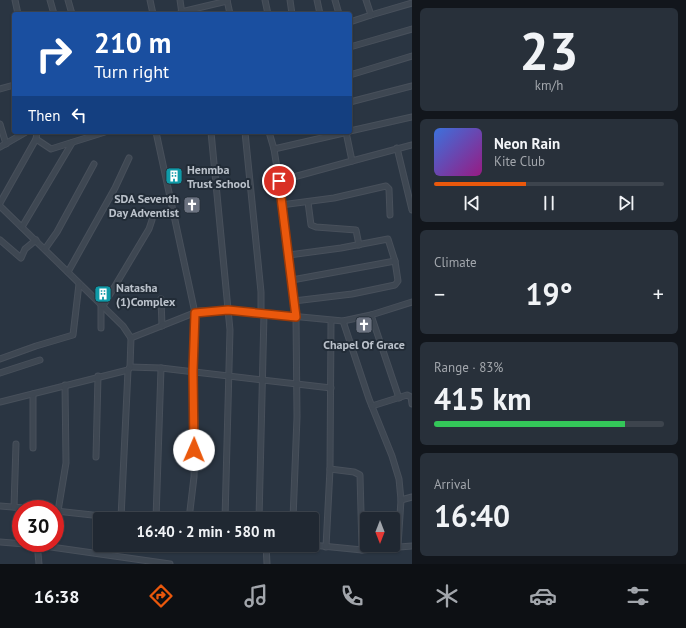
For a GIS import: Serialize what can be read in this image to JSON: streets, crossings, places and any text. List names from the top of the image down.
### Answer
{
  "places": {
    "building": ["Henmba Trust School", "Natasha (1)Complex"],
    "church": ["SDA Seventh Day Adventist", "Chapel Of Grace"]
  },
  "north": "bottom",
  "page": {
    "tile": [
      ["23", "km/h"],
      "Climate",
      ["Range · 83%", "415 km"],
      ["Arrival", "16:40"]
    ],
    "turn": ["210 m", "Turn right"],
    "then": "Then",
    "song": ["Neon Rain", "Kite Club"],
    "heat": ["−", "19°", "+"],
    "limit": "30",
    "trip": "16:40 · 2 min · 580 m",
    "tabs": "16:38"
  }
}
